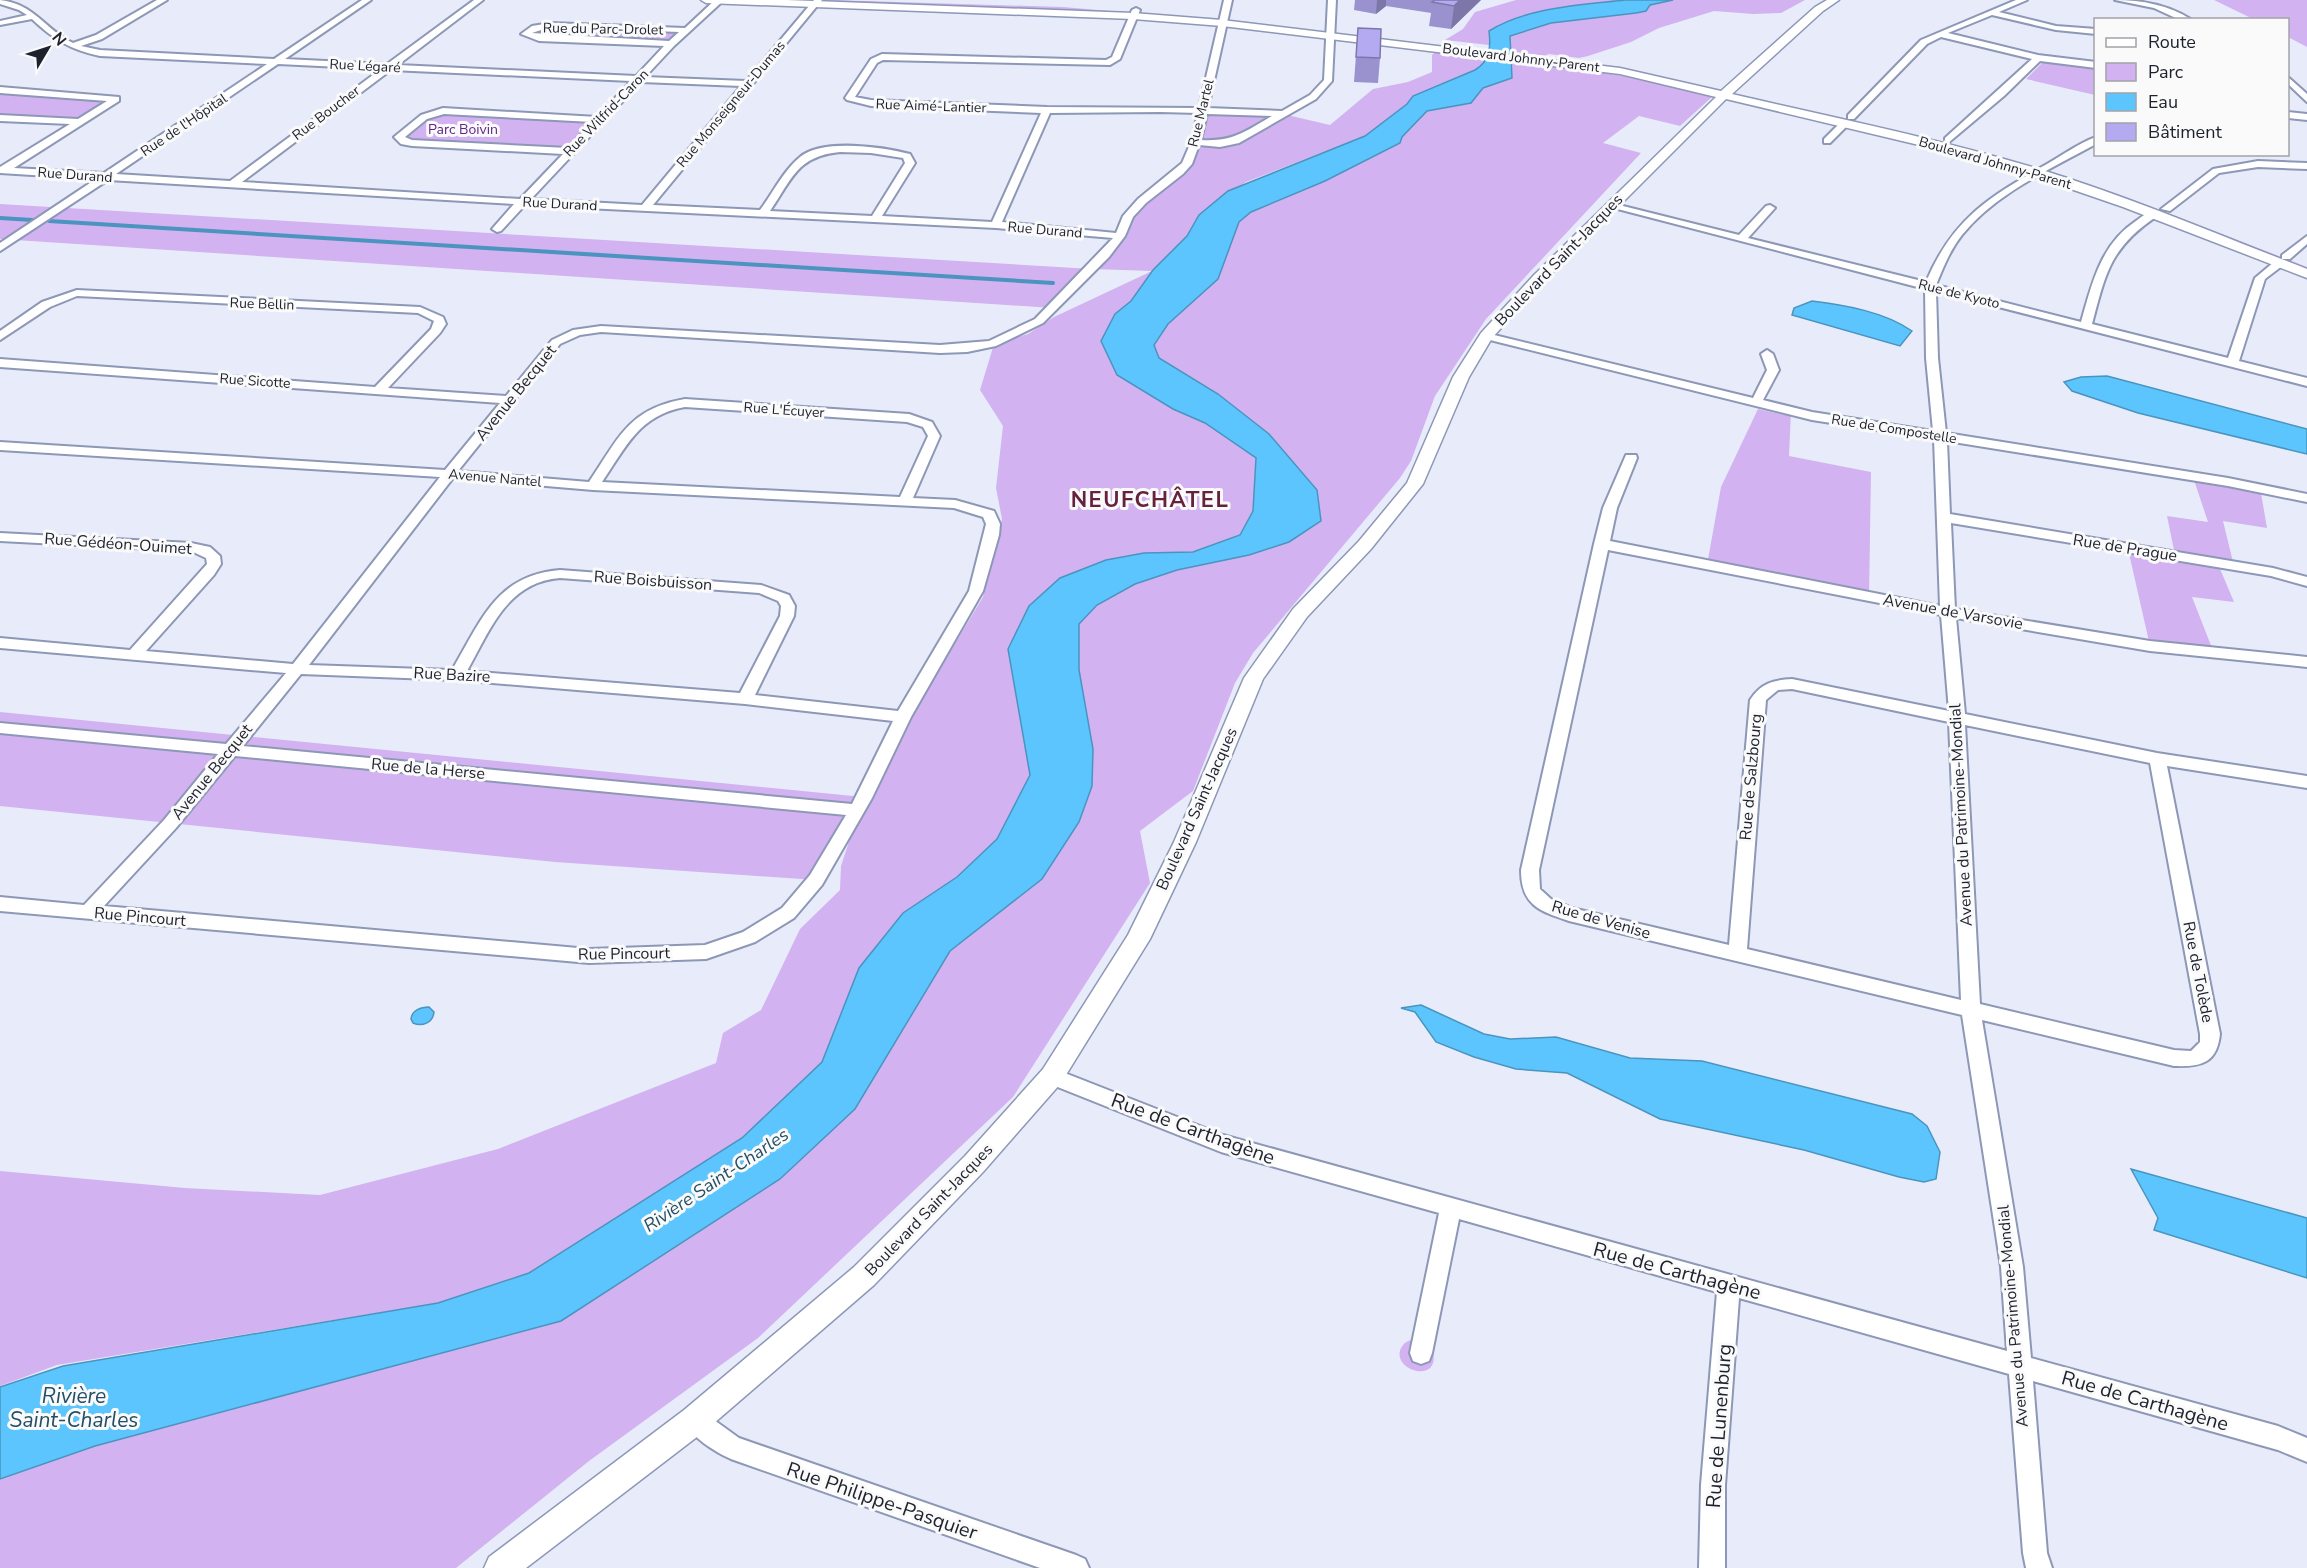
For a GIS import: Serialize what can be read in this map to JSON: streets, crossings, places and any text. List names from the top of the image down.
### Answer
{
  "streets": {
    "street": [
      "Rue du Parc-Drolet",
      "Boulevard Johnny-Parent",
      "Rue Légaré",
      "Rue Monseigneur-Dumas",
      "Rue Aimé-Lantier",
      "Rue Boucher",
      "Rue Wilfrid-Caron",
      "Rue Martel",
      "Rue de l'Hôpital",
      "Rue Durand",
      "Boulevard Saint-Jacques",
      "Rue de Kyoto",
      "Rue Bellin",
      "Rue Sicotte",
      "Avenue Becquet",
      "Rue L'Écuyer",
      "Rue de Compostelle",
      "Avenue Nantel",
      "Rue Gédéon-Ouimet",
      "Rue de Prague",
      "Rue Boisbuisson",
      "Avenue de Varsovie",
      "Rue Bazire",
      "Rue de la Herse",
      "Rue de Salzbourg",
      "Avenue du Patrimoine-Mondial",
      "Rue Pincourt",
      "Rue de Venise",
      "Rue de Tolède",
      "Rue de Carthagène",
      "Rue de Lunenburg",
      "Rue Philippe-Pasquier"
    ]
  },
  "crossings": [
    ["Rue du Parc-Drolet", "Rue Wilfrid-Caron"],
    ["Boulevard Johnny-Parent", "Rue Monseigneur-Dumas"],
    ["Boulevard Johnny-Parent", "Rue Aimé-Lantier"],
    ["Boulevard Johnny-Parent", "Rue Wilfrid-Caron"],
    ["Boulevard Johnny-Parent", "Rue Martel"],
    ["Boulevard Johnny-Parent", "Boulevard Saint-Jacques"],
    ["Boulevard Johnny-Parent", "Avenue du Patrimoine-Mondial"],
    ["Rue Légaré", "Rue Monseigneur-Dumas"],
    ["Rue Légaré", "Rue Boucher"],
    ["Rue Légaré", "Rue Wilfrid-Caron"],
    ["Rue Légaré", "Rue de l'Hôpital"],
    ["Rue Monseigneur-Dumas", "Rue Durand"],
    ["Rue Aimé-Lantier", "Rue Martel"],
    ["Rue Boucher", "Rue Durand"],
    ["Rue Wilfrid-Caron", "Rue Durand"],
    ["Rue Martel", "Rue Durand"],
    ["Rue Martel", "Avenue Becquet"],
    ["Rue de l'Hôpital", "Rue Durand"],
    ["Rue Durand", "Avenue Becquet"],
    ["Boulevard Saint-Jacques", "Rue de Kyoto"],
    ["Boulevard Saint-Jacques", "Rue de Compostelle"],
    ["Boulevard Saint-Jacques", "Rue de Carthagène"],
    ["Boulevard Saint-Jacques", "Rue Philippe-Pasquier"],
    ["Rue de Kyoto", "Avenue du Patrimoine-Mondial"],
    ["Rue Bellin", "Rue Sicotte"],
    ["Rue Sicotte", "Avenue Becquet"],
    ["Avenue Becquet", "Avenue Nantel"],
    ["Avenue Becquet", "Rue Bazire"],
    ["Avenue Becquet", "Rue de la Herse"],
    ["Avenue Becquet", "Rue Pincourt"],
    ["Rue L'Écuyer", "Avenue Nantel"],
    ["Rue de Compostelle", "Avenue du Patrimoine-Mondial"],
    ["Avenue Nantel", "Rue Pincourt"],
    ["Rue Gédéon-Ouimet", "Rue Bazire"],
    ["Rue de Prague", "Avenue du Patrimoine-Mondial"],
    ["Rue Boisbuisson", "Rue Bazire"],
    ["Avenue de Varsovie", "Avenue du Patrimoine-Mondial"],
    ["Avenue de Varsovie", "Rue de Venise"],
    ["Rue Bazire", "Rue Pincourt"],
    ["Rue de la Herse", "Rue Pincourt"],
    ["Rue de Salzbourg", "Avenue du Patrimoine-Mondial"],
    ["Rue de Salzbourg", "Rue de Venise"],
    ["Avenue du Patrimoine-Mondial", "Rue de Venise"],
    ["Avenue du Patrimoine-Mondial", "Rue de Tolède"],
    ["Avenue du Patrimoine-Mondial", "Rue de Carthagène"],
    ["Rue de Venise", "Rue de Tolède"],
    ["Rue de Carthagène", "Rue de Lunenburg"]
  ],
  "districts": ["NEUFCHÂTEL"],
  "water": ["Rivière Saint-Charles"],
  "parks": ["Parc Boivin"],
  "legend": [
    "Route",
    "Parc",
    "Eau",
    "Bâtiment"
  ],
  "north": "top right"
}
